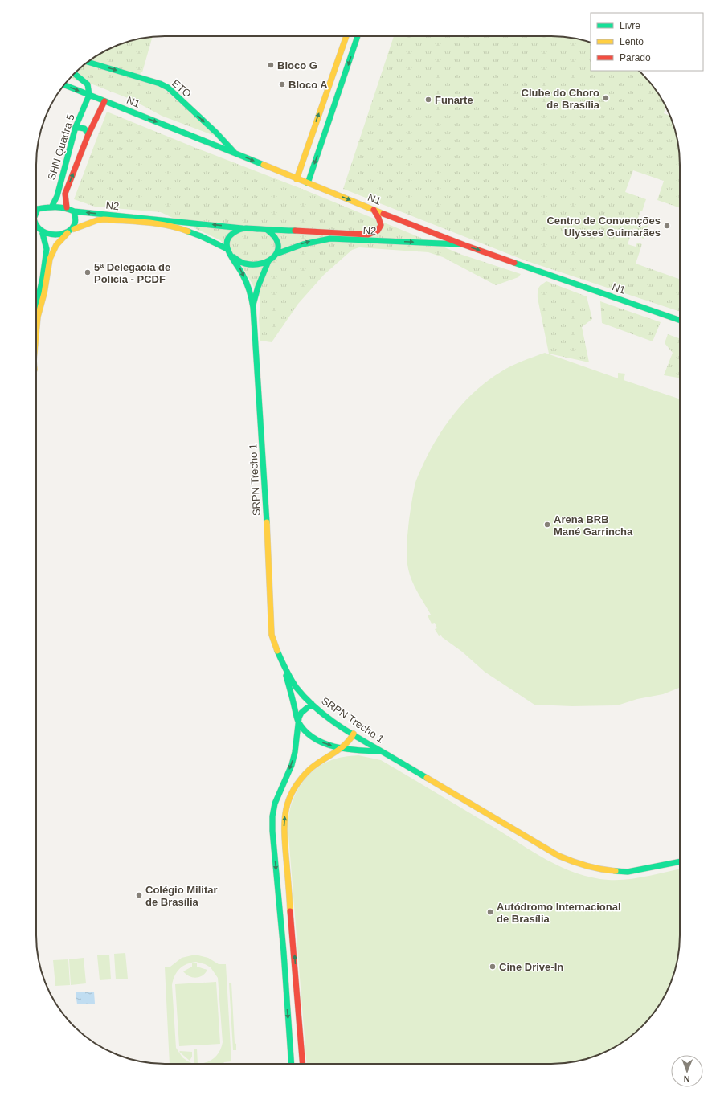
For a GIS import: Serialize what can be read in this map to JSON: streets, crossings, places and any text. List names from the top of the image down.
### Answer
{
  "streets": {
    "main road": [
      "ETO",
      "N1",
      "SHN Quadra 5",
      "N2",
      "SRPN Trecho 1"
    ]
  },
  "crossings": [
    ["ETO", "N1"],
    ["N1", "SHN Quadra 5"],
    ["N1", "N2"],
    ["N2", "SRPN Trecho 1"]
  ],
  "one_way": ["ETO", "N1"],
  "places": [
    "Bloco G",
    "Bloco A",
    "Clube do Choro de Brasília",
    "Funarte",
    "Centro de Convenções Ulysses Guimarães",
    "5ª Delegacia de Polícia - PCDF",
    "Arena BRB Mané Garrincha",
    "Colégio Militar de Brasília",
    "Autódromo Internacional de Brasília",
    "Cine Drive-In"
  ],
  "legend": ["Livre", "Lento", "Parado"],
  "north": "bottom"
}
